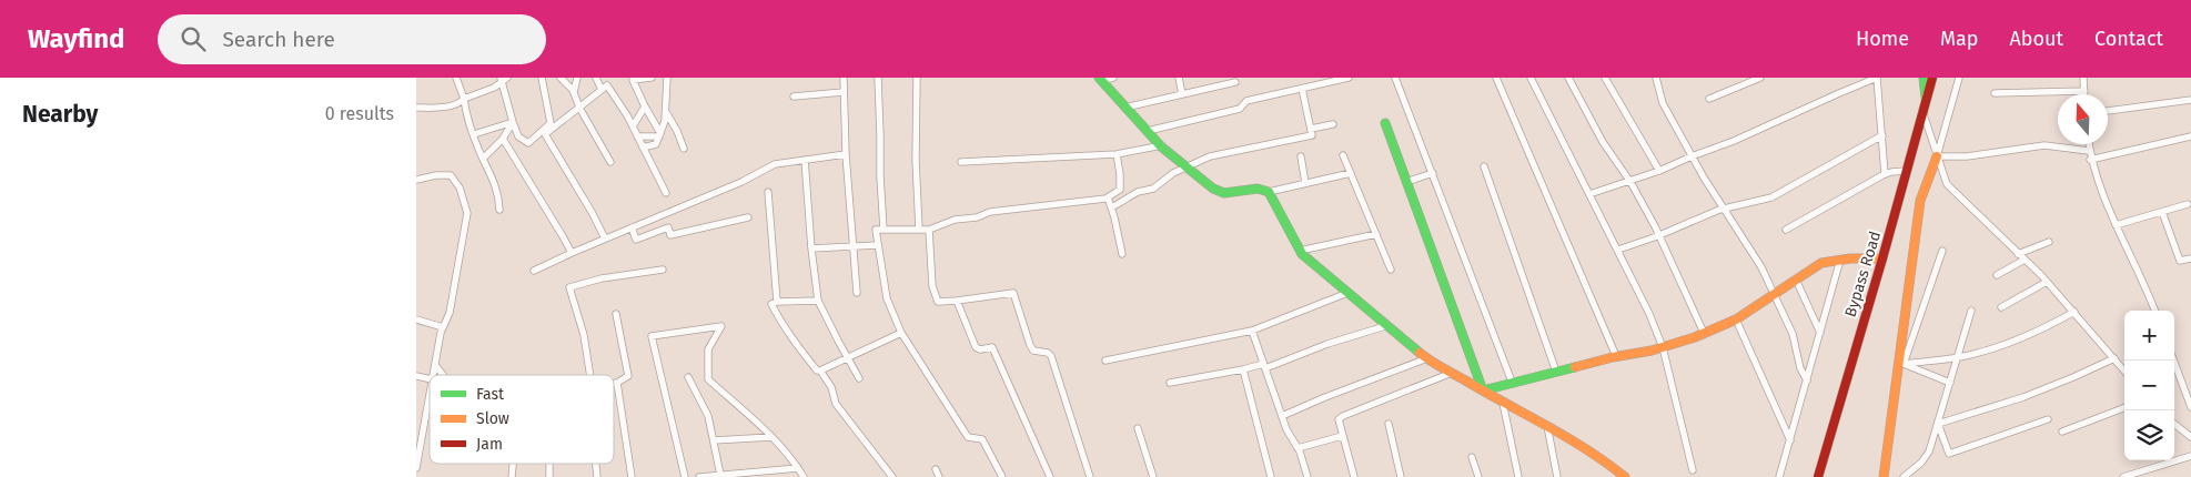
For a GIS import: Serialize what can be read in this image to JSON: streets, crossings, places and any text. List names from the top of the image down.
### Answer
{
  "streets": {
    "street": ["Bypass Road"]
  },
  "legend": ["Fast", "Slow", "Jam"],
  "north": "top",
  "page": {
    "header": "Wayfind",
    "search": "Search here",
    "nav": [
      "Home",
      "Map",
      "About",
      "Contact"
    ],
    "heading": ["Nearby", "0 results"],
    "map_buttons": ["+", "−"]
  }
}
